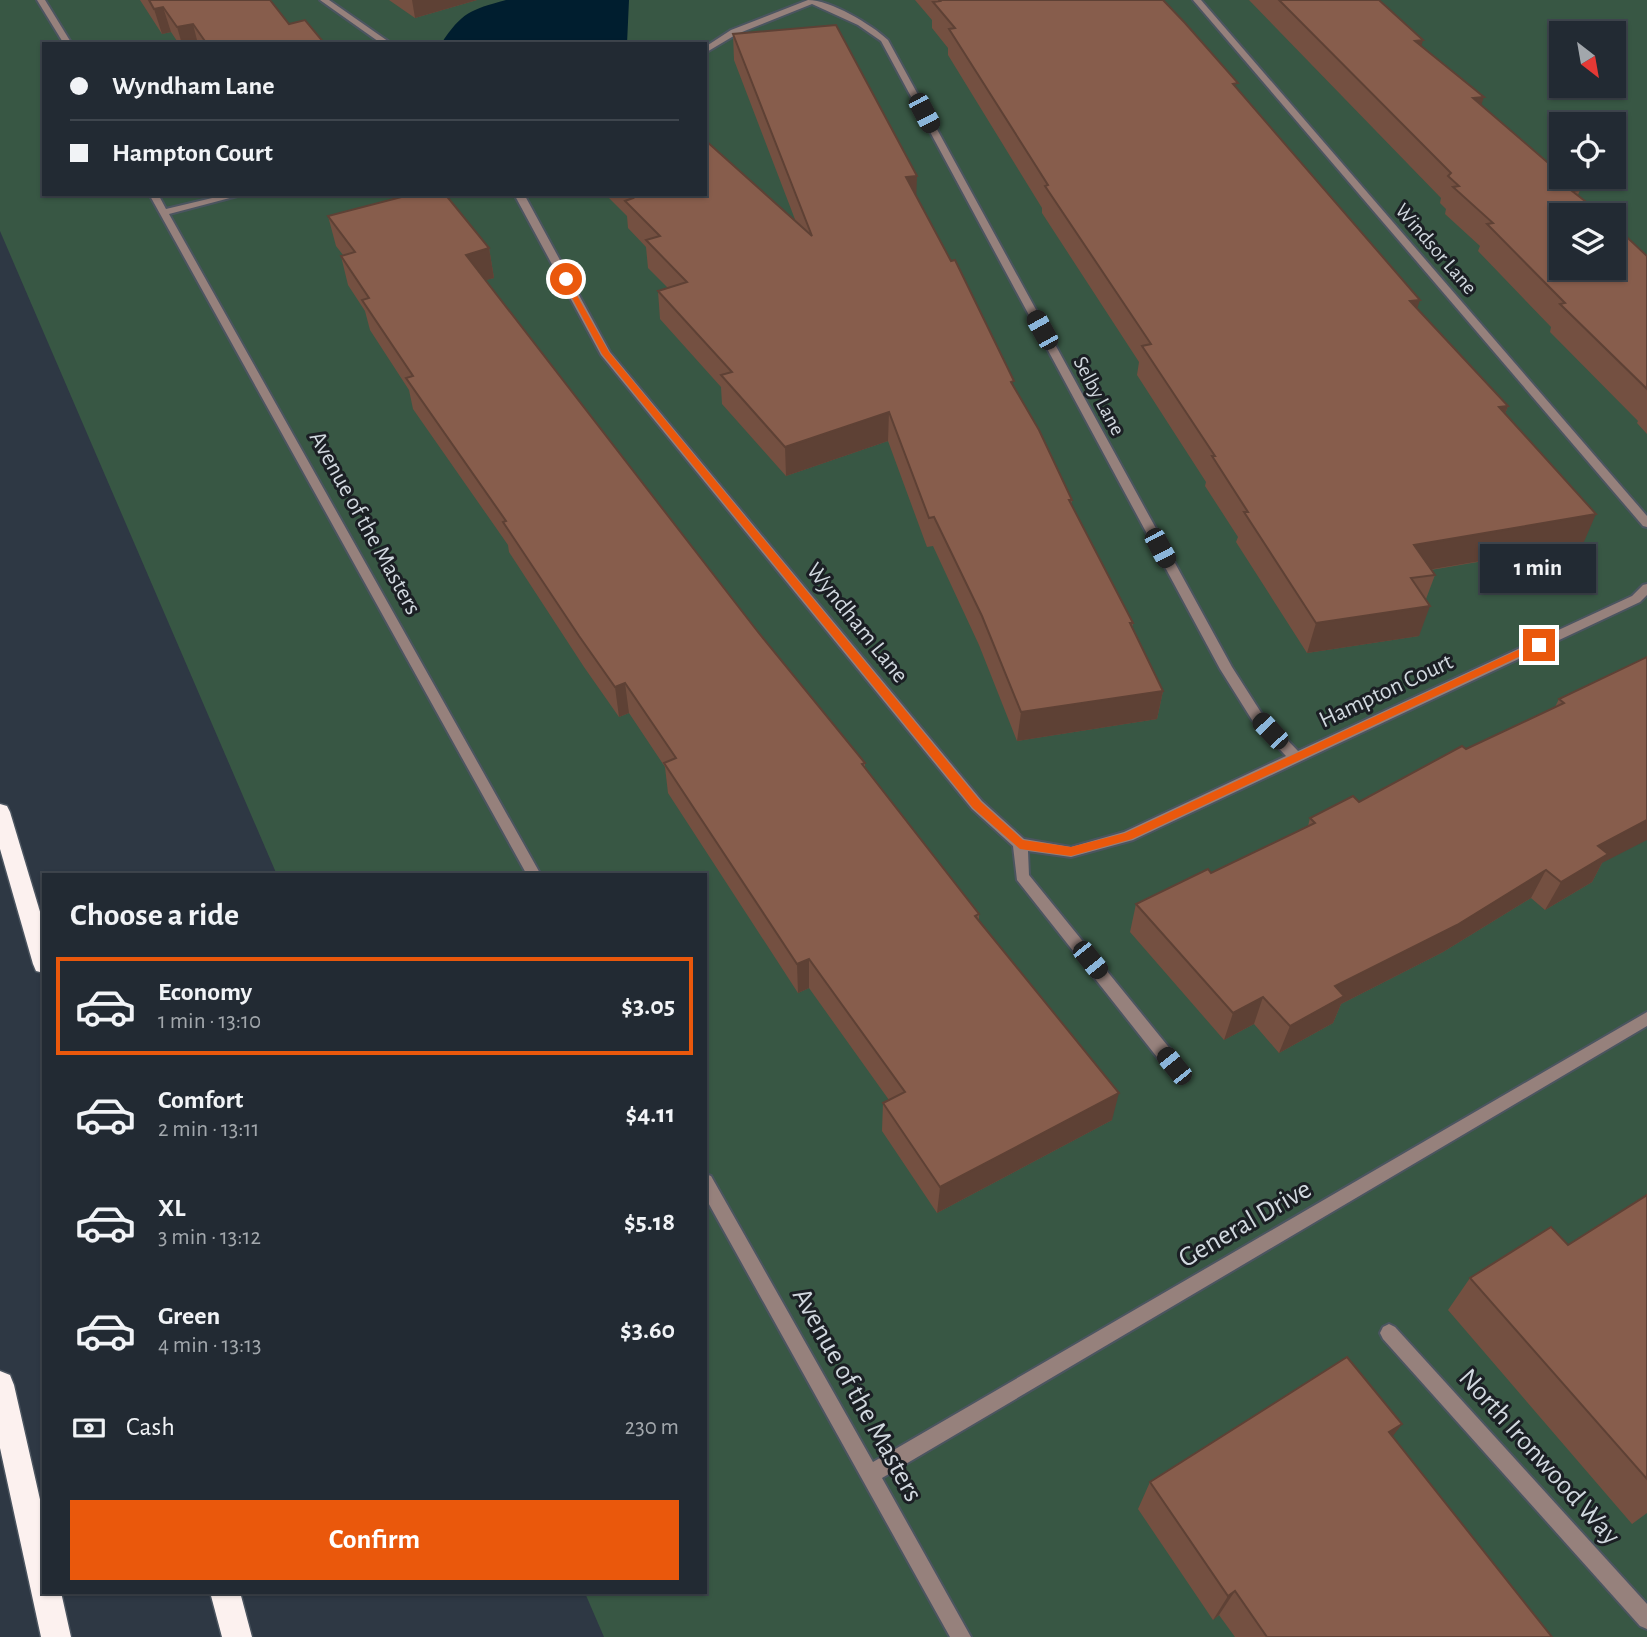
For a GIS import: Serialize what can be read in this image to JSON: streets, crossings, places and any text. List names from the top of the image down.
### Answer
{
  "streets": {
    "street": [
      "Windsor Lane",
      "Selby Lane",
      "Avenue of the Masters",
      "Wyndham Lane",
      "Hampton Court",
      "General Drive",
      "North Ironwood Way"
    ]
  },
  "crossings": [
    ["Selby Lane", "Hampton Court"],
    ["Avenue of the Masters", "General Drive"],
    ["Wyndham Lane", "Hampton Court"]
  ],
  "north": "bottom right",
  "page": {
    "banner": ["Wyndham Lane", "Hampton Court"],
    "bubble": "1 min",
    "heading": "Choose a ride",
    "list": [
      {
        "name": "Economy",
        "note": "1 min · 13:10",
        "value": "$3.05"
      },
      {
        "name": "Comfort",
        "note": "2 min · 13:11",
        "value": "$4.11"
      },
      {
        "name": "XL",
        "note": "3 min · 13:12",
        "value": "$5.18"
      },
      {
        "name": "Green",
        "note": "4 min · 13:13",
        "value": "$3.60"
      }
    ],
    "pay": ["Cash", "230 m"],
    "buttons": "Confirm"
  }
}
